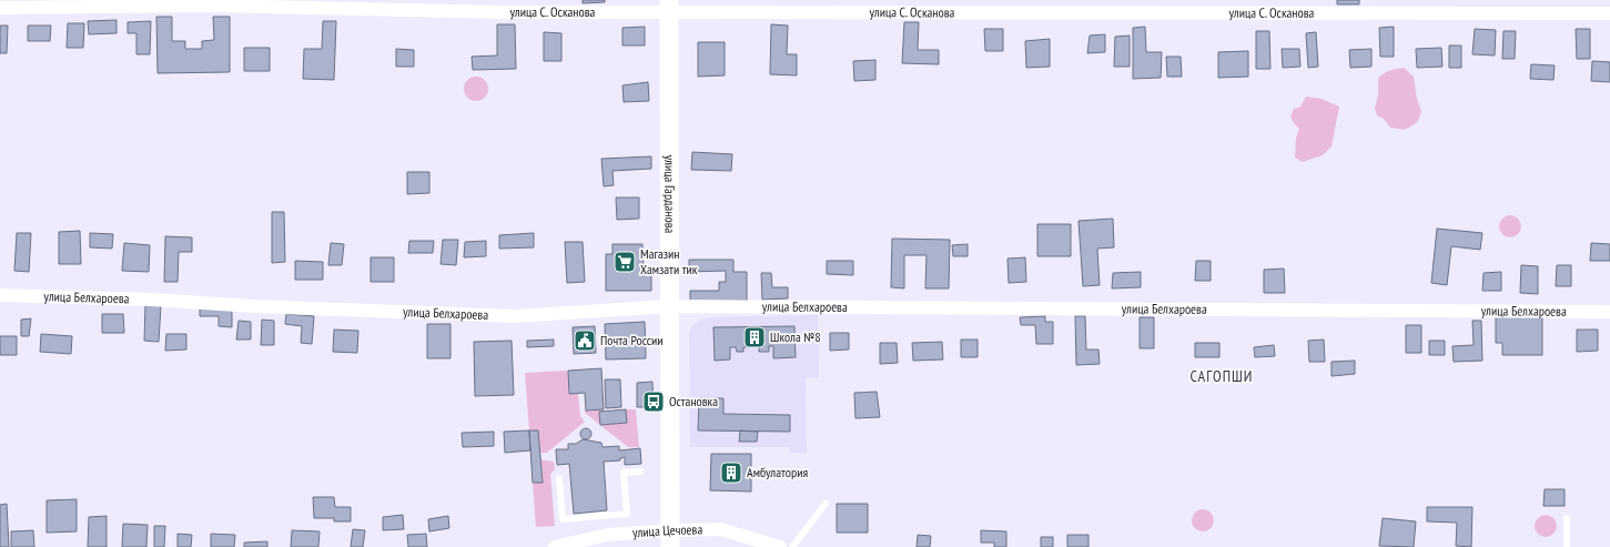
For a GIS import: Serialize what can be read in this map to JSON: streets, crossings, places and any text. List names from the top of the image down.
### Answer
{
  "streets": {
    "street": [
      "улица С. Осканова",
      "улица Гарданова",
      "улица Белхароева",
      "улица Цечоева"
    ]
  },
  "crossings": [
    ["улица С. Осканова", "улица Гарданова"],
    ["улица Гарданова", "улица Белхароева"],
    ["улица Гарданова", "улица Цечоева"]
  ],
  "districts": ["САГОПШИ"],
  "places": {
    "supermarket": ["Магазин Хамзати тик"],
    "building": ["Школа №8", "Амбулатория"],
    "public building": ["Почта России"],
    "bus stop": ["Остановка"]
  }
}
